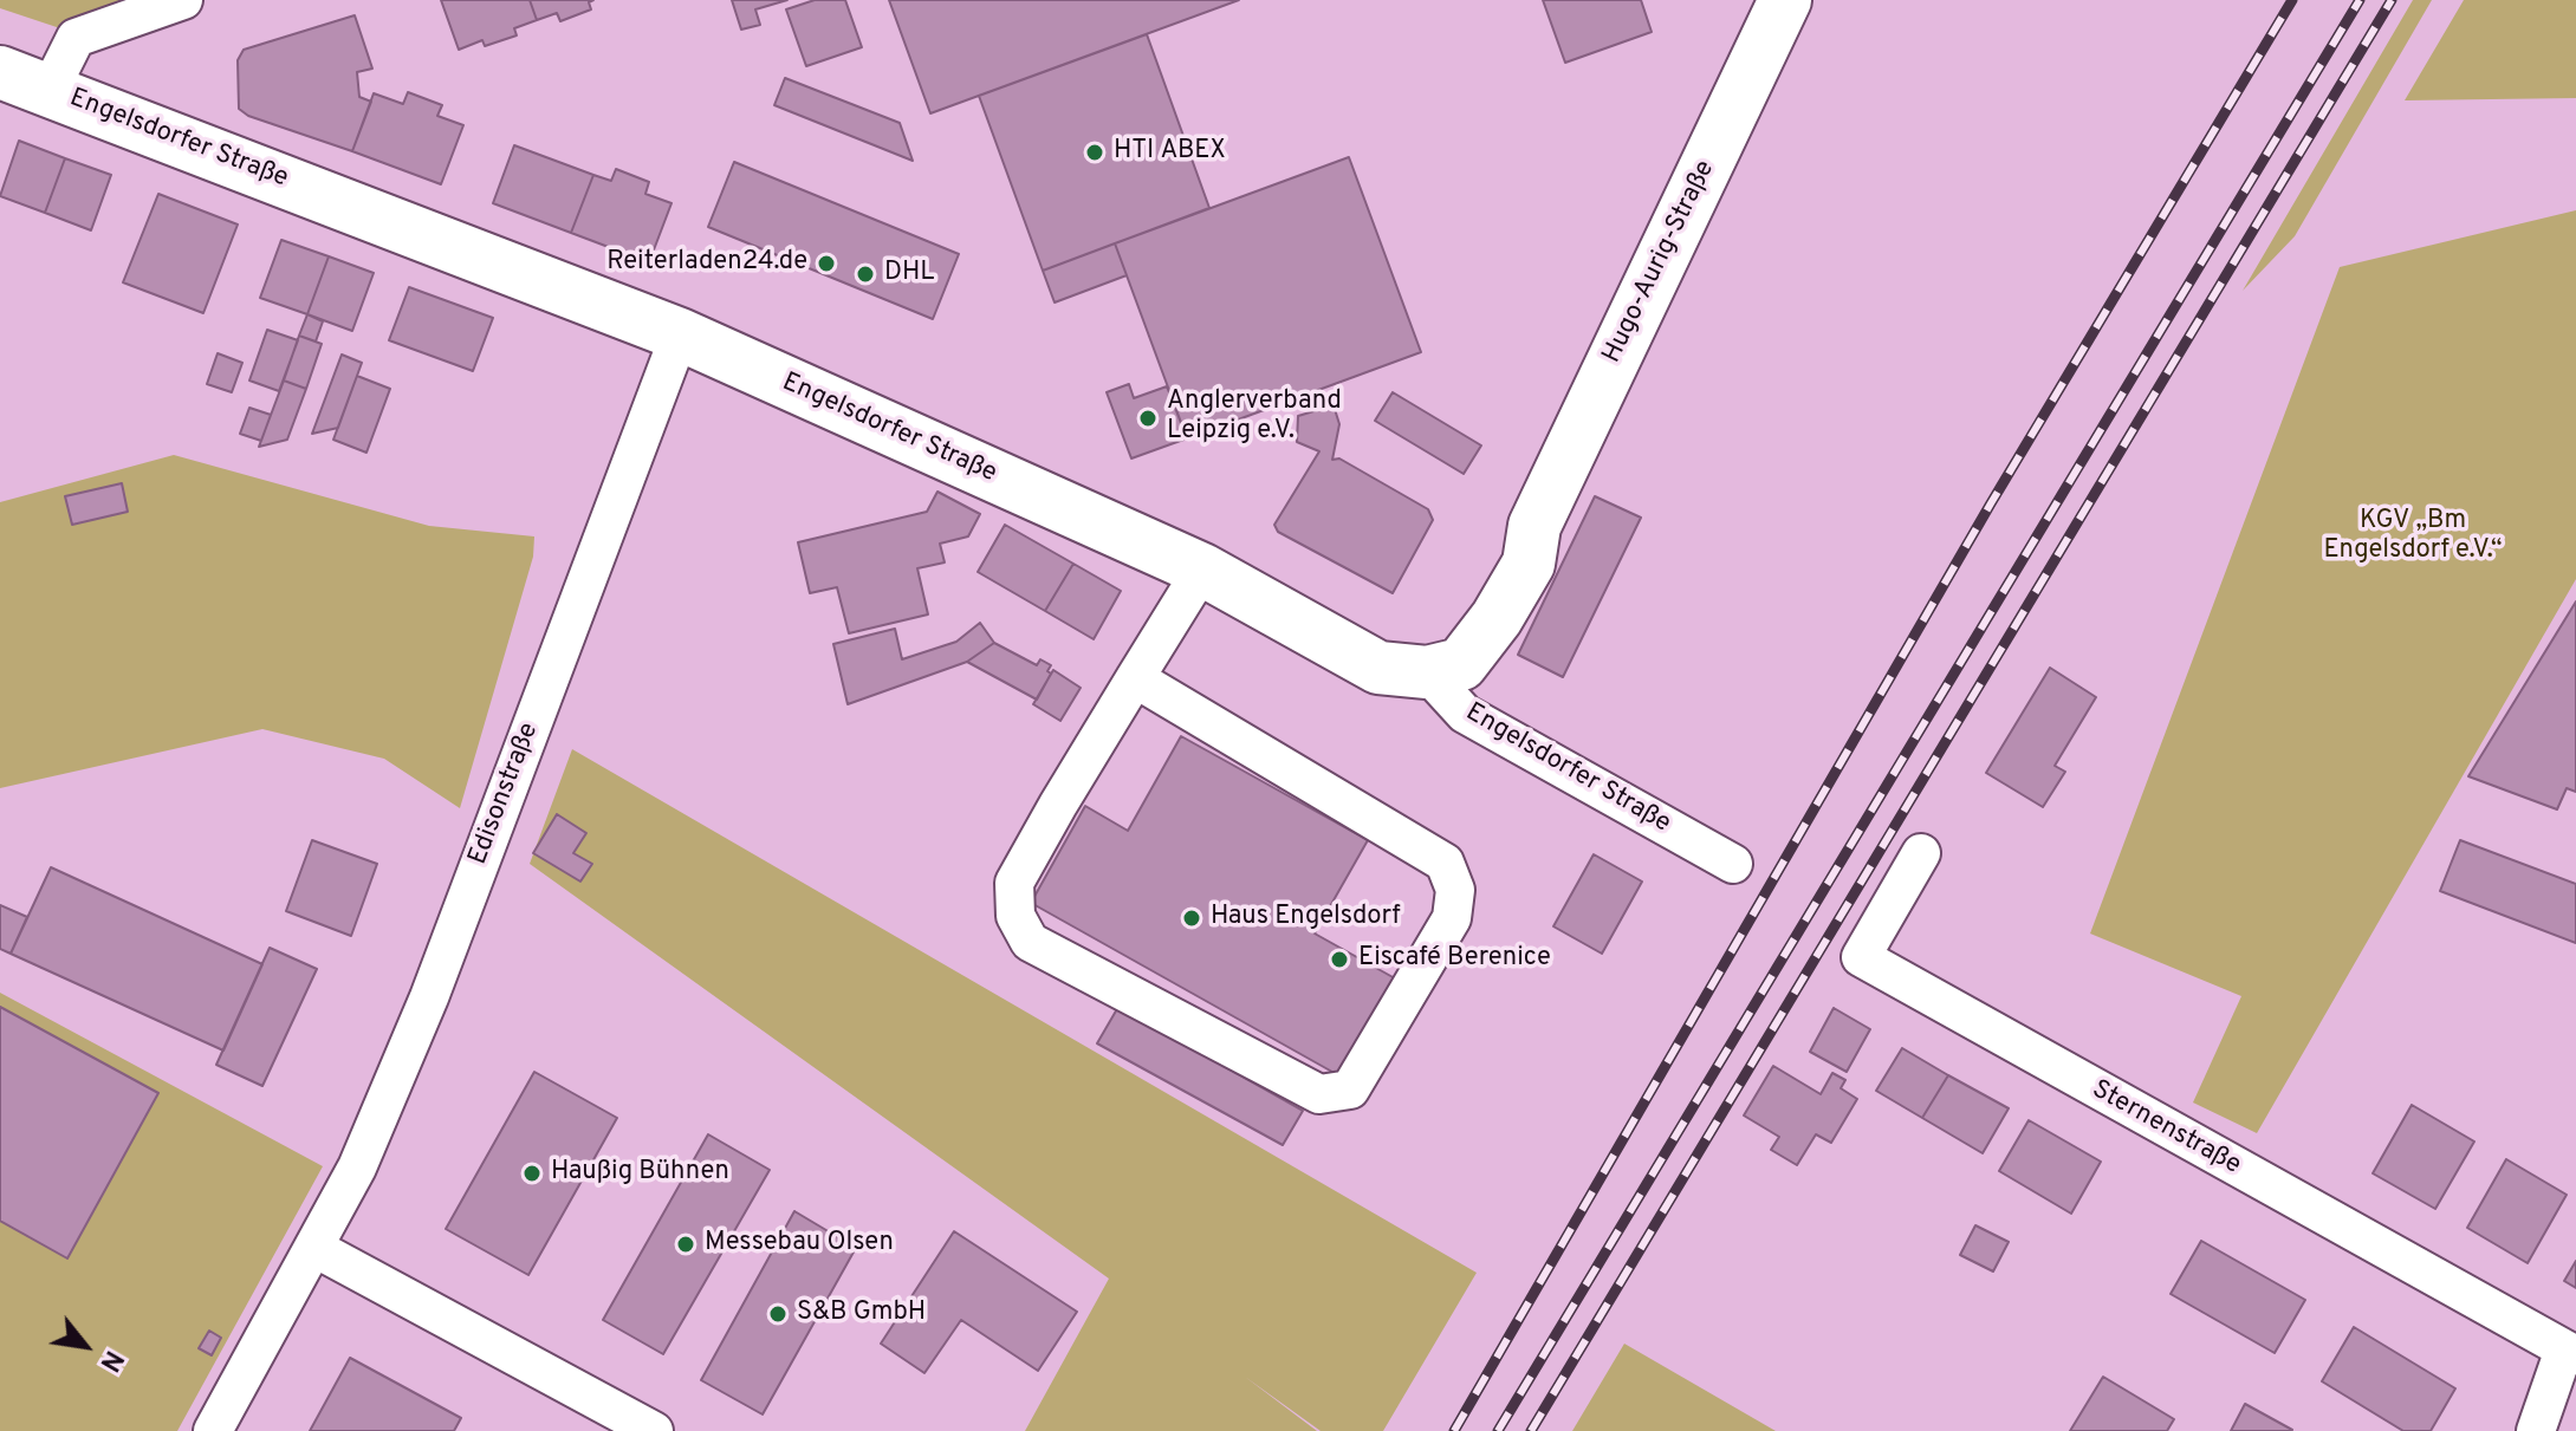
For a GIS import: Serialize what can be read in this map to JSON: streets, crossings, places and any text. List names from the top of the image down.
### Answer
{
  "streets": {
    "street": [
      "Engelsdorfer Straße",
      "Hugo-Aurig-Straße",
      "Edisonstraße",
      "Sternenstraße"
    ]
  },
  "crossings": [
    ["Engelsdorfer Straße", "Hugo-Aurig-Straße"],
    ["Engelsdorfer Straße", "Edisonstraße"]
  ],
  "parks": ["KGV „Bm Engelsdorf e.V.“"],
  "places": [
    "HTI ABEX",
    "Reiterladen24.de",
    "DHL",
    "Anglerverband Leipzig e.V.",
    "Haus Engelsdorf",
    "Eiscafé Berenice",
    "Haußig Bühnen",
    "Messebau Olsen",
    "S&B GmbH"
  ],
  "north": "bottom right"
}
